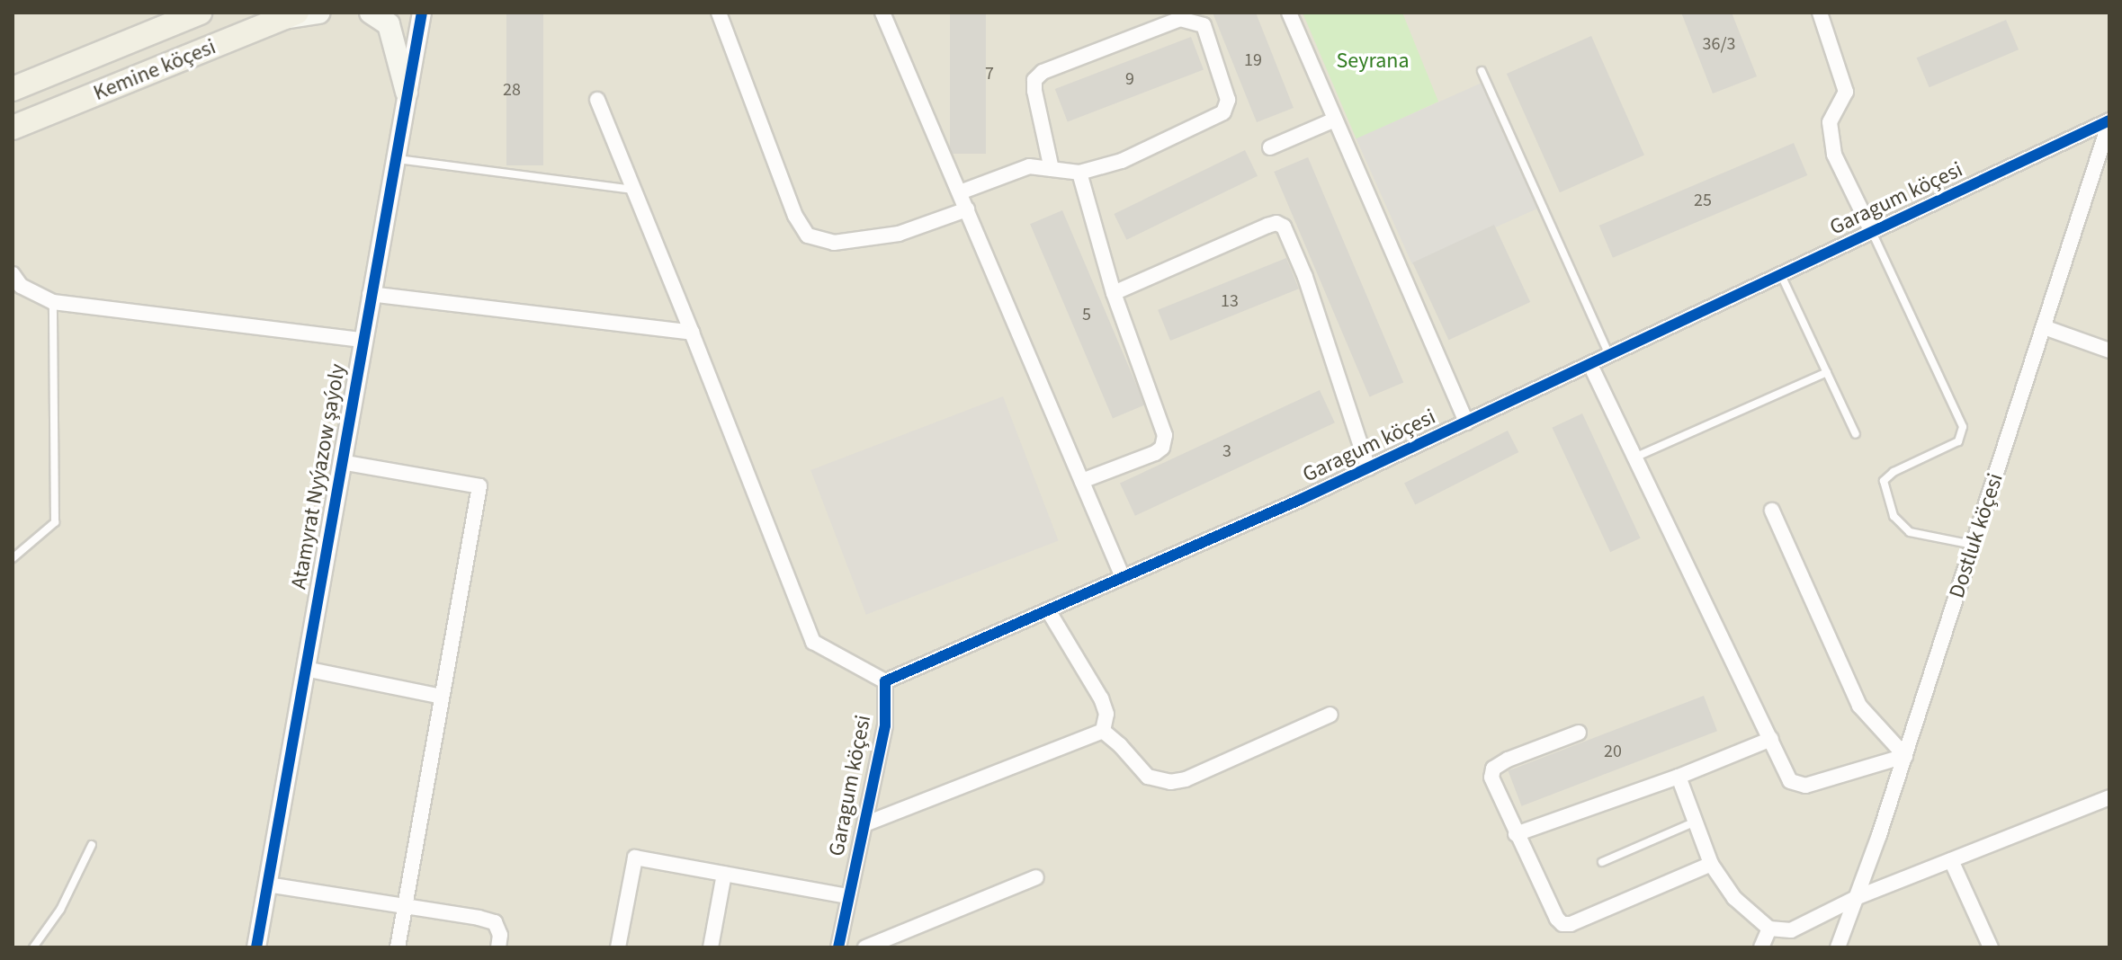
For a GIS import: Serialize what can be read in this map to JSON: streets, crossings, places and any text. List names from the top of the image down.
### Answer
{
  "streets": {
    "main road": ["Kemine köçesi"],
    "street": ["Garagum köçesi", "Atamyrat Nyýazow şaýoly", "Dostluk köçesi"]
  },
  "crossings": [
    ["Garagum köçesi", "Dostluk köçesi"]
  ],
  "parks": ["Seyrana"],
  "house_numbers": [
    "36/3",
    "19",
    "7",
    "9",
    "28",
    "25",
    "13",
    "5",
    "3",
    "20"
  ]
}
